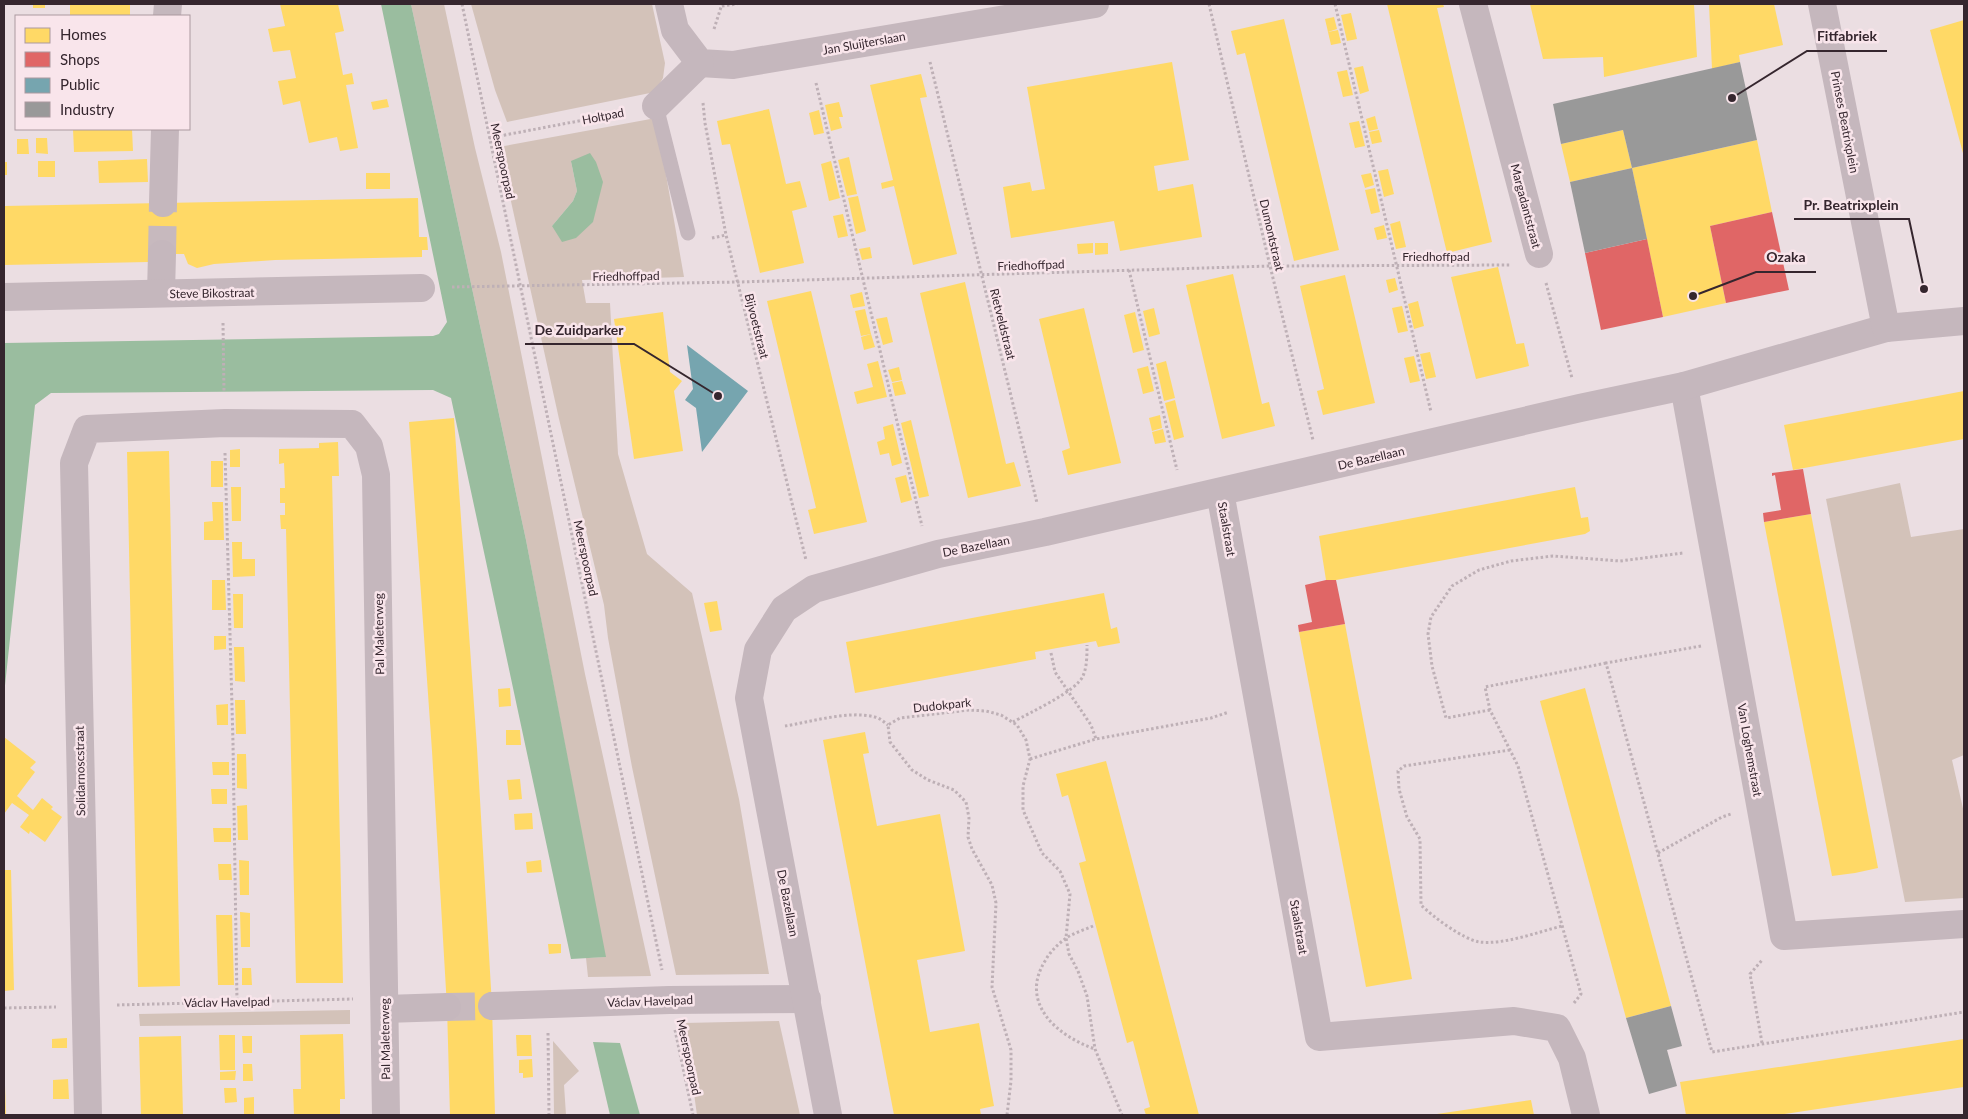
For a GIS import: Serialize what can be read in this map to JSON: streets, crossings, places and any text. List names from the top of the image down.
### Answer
{
  "streets": {
    "street": [
      "Jan Sluijterslaan",
      "Prinses Beatrixplein",
      "Margadantstraat",
      "Steve Bikostraat",
      "De Bazellaan",
      "Staalstraat",
      "Pal Maleterweg",
      "Van Loghemstraat",
      "Solidarnoscstraat",
      "Václav Havelpad"
    ],
    "path": [
      "Holtpad",
      "Meerspoorpad",
      "Dumontstraat",
      "Friedhoffpad",
      "Rietveldstraat",
      "Bijvoetstraat",
      "Dudokpark"
    ]
  },
  "crossings": [
    ["Jan Sluijterslaan", "Rietveldstraat"],
    ["Jan Sluijterslaan", "Bijvoetstraat"],
    ["Holtpad", "Meerspoorpad"],
    ["Meerspoorpad", "Friedhoffpad"],
    ["Meerspoorpad", "Václav Havelpad"],
    ["Margadantstraat", "Friedhoffpad"],
    ["Margadantstraat", "De Bazellaan"],
    ["Dumontstraat", "Friedhoffpad"],
    ["Dumontstraat", "De Bazellaan"],
    ["Friedhoffpad", "Rietveldstraat"],
    ["Friedhoffpad", "Bijvoetstraat"],
    ["Rietveldstraat", "De Bazellaan"],
    ["Bijvoetstraat", "De Bazellaan"],
    ["De Bazellaan", "Staalstraat"],
    ["De Bazellaan", "Van Loghemstraat"],
    ["De Bazellaan", "Václav Havelpad"],
    ["Pal Maleterweg", "Solidarnoscstraat"],
    ["Pal Maleterweg", "Václav Havelpad"],
    ["Solidarnoscstraat", "Václav Havelpad"]
  ],
  "places": [
    "Fitfabriek",
    "Pr. Beatrixplein",
    "Ozaka",
    "De Zuidparker"
  ],
  "legend": [
    "Homes",
    "Shops",
    "Public",
    "Industry"
  ]
}
